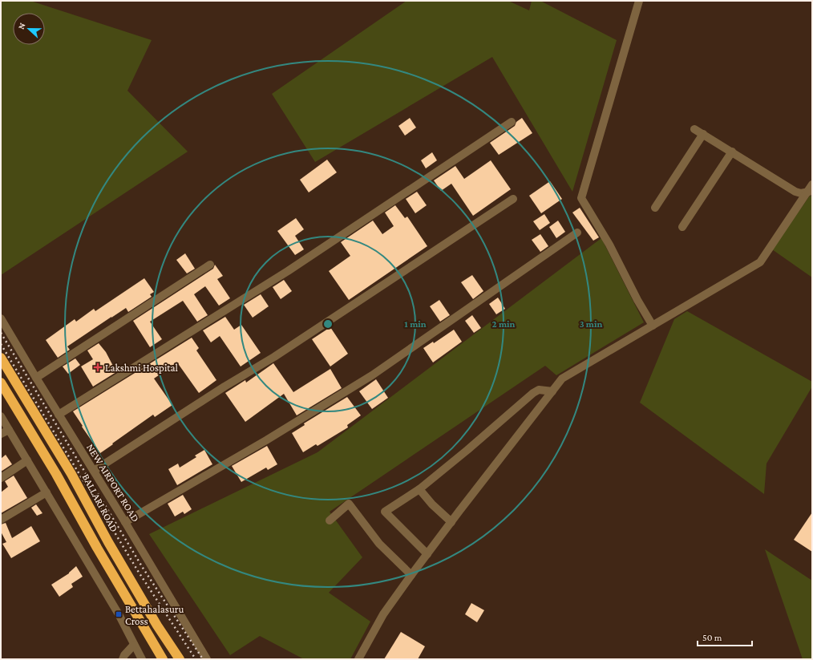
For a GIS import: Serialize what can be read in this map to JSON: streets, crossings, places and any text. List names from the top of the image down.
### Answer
{
  "streets": {
    "highway": ["BALLARI ROAD"],
    "street": ["NEW AIRPORT ROAD"]
  },
  "places": {
    "health": ["Lakshmi Hospital"],
    "transit": ["Bettahalasuru Cross"]
  },
  "scale_bar": "50 m",
  "north": "left",
  "rings": ["1 min", "2 min", "3 min"]
}
